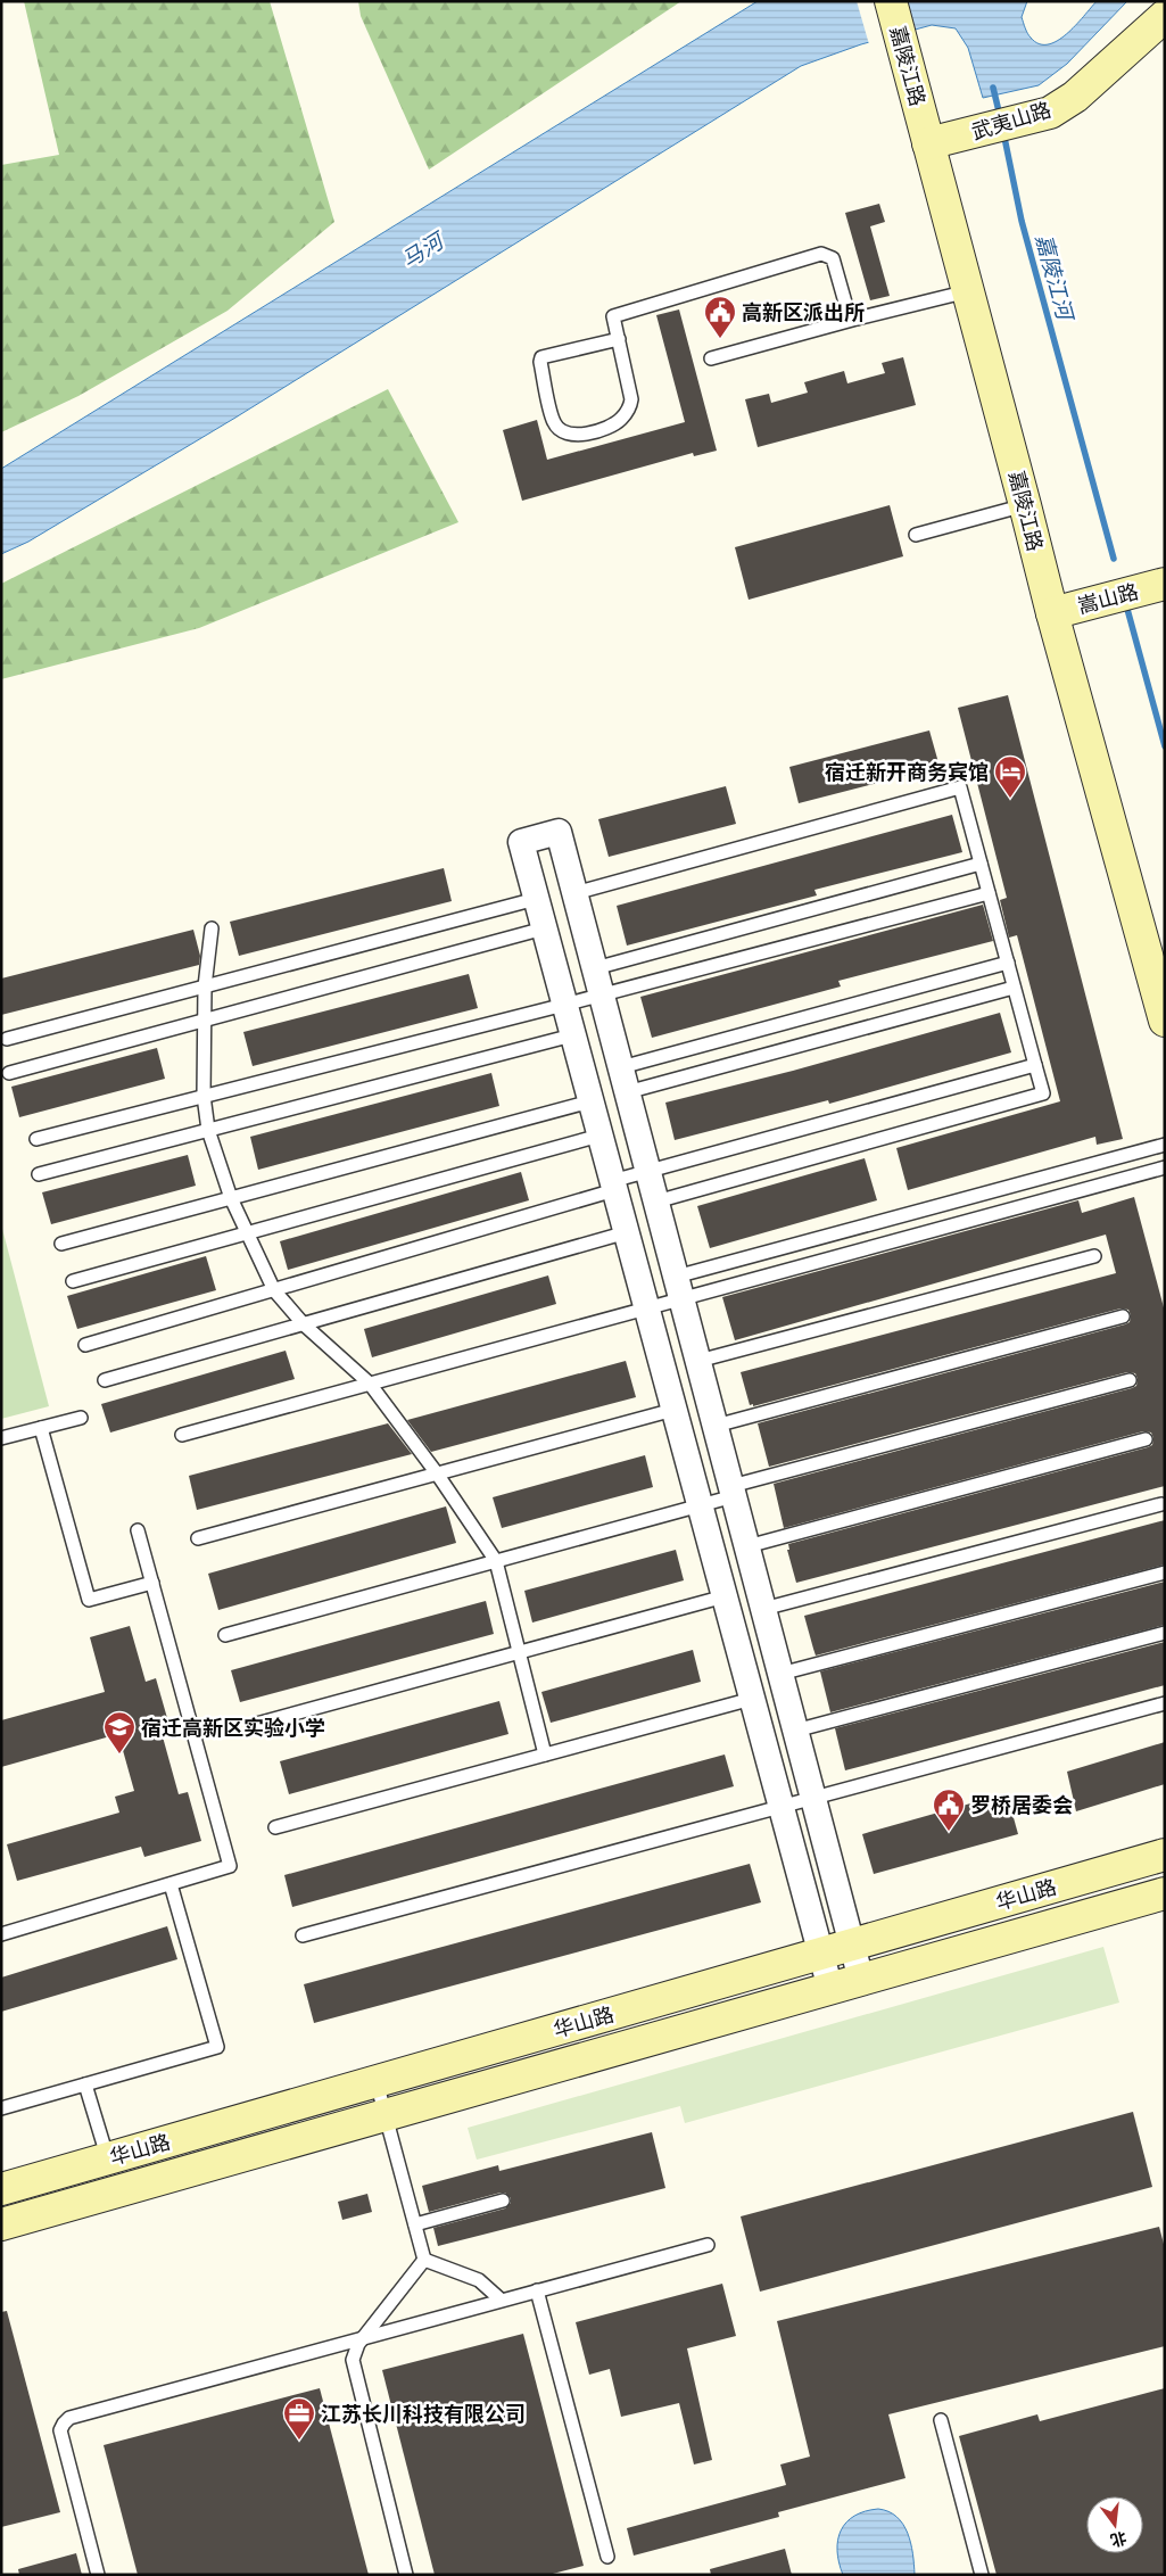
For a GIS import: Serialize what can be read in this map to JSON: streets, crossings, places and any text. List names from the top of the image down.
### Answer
{
  "streets": {
    "street": [
      "嘉陵江路",
      "武夷山路",
      "嵩山路",
      "华山路"
    ]
  },
  "crossings": [
    ["嘉陵江路", "武夷山路"],
    ["嘉陵江路", "嵩山路"]
  ],
  "water": ["马河", "嘉陵江河"],
  "places": {
    "public building": ["高新区派出所", "罗桥居委会"],
    "hotel": ["宿迁新开商务宾馆"],
    "school or university": ["宿迁高新区实验小学"],
    "office": ["江苏长川科技有限公司"]
  },
  "north": "bottom"
}
